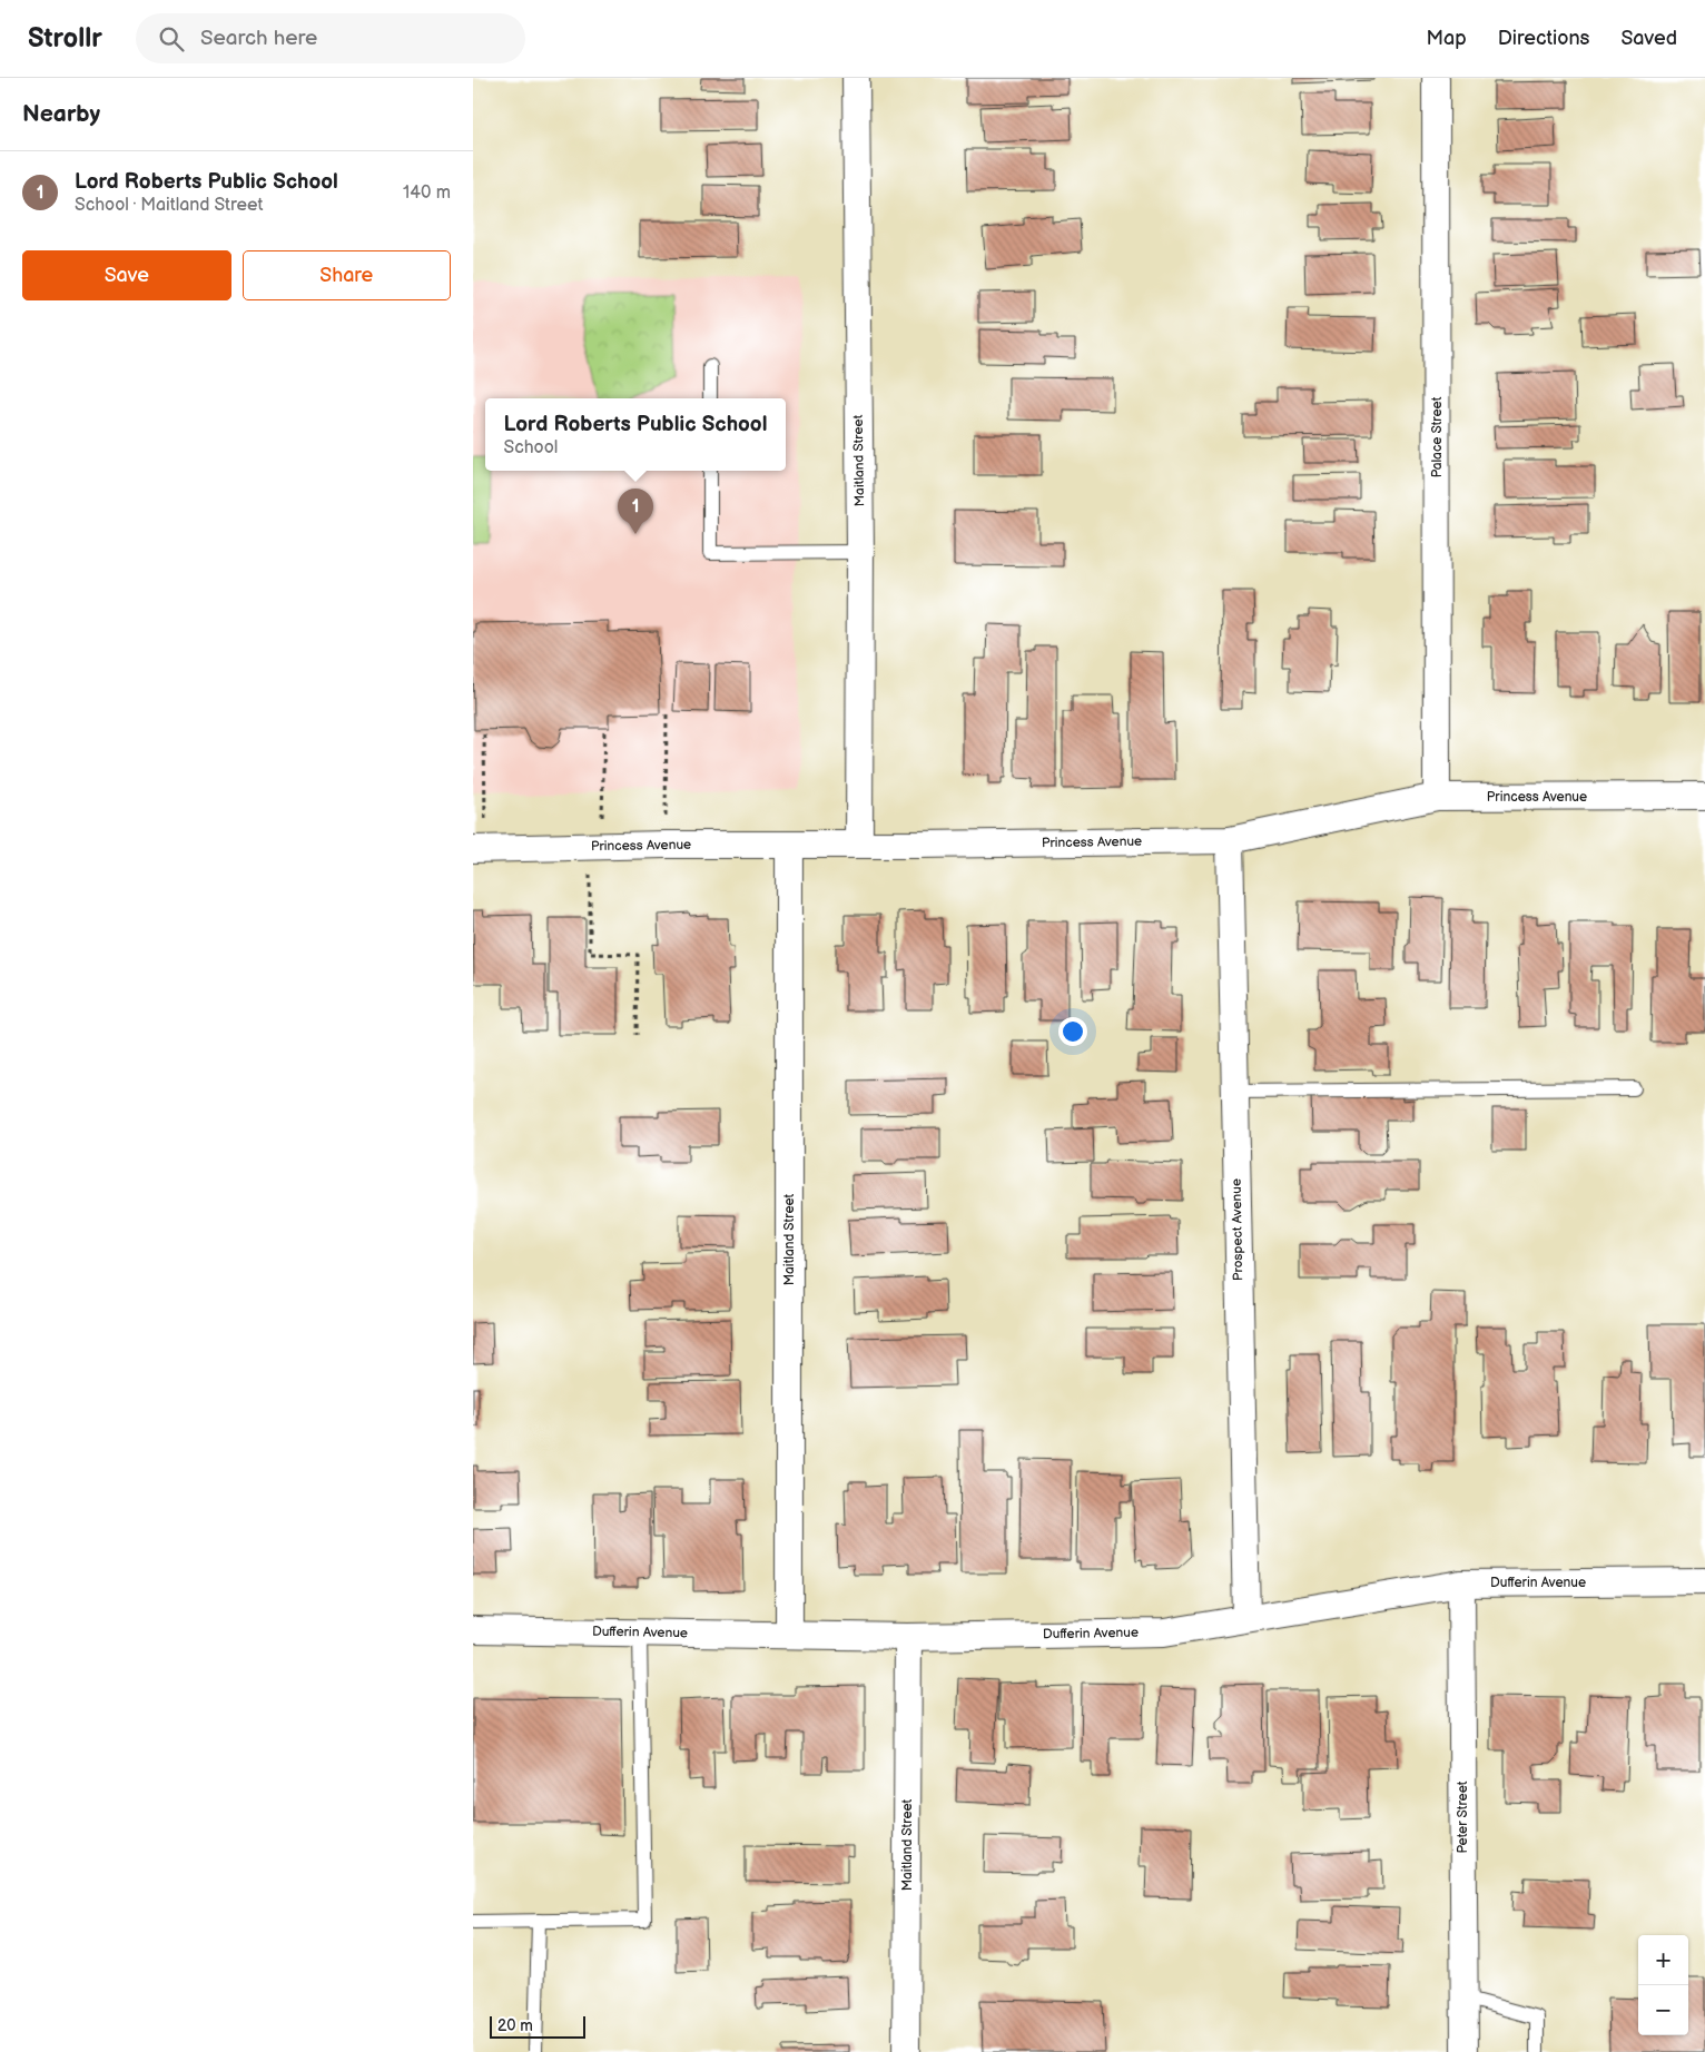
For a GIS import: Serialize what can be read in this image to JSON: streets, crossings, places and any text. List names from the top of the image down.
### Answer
{
  "streets": {
    "street": [
      "Palace Street",
      "Maitland Street",
      "Princess Avenue",
      "Prospect Avenue",
      "Dufferin Avenue",
      "Peter Street"
    ]
  },
  "crossings": [
    ["Palace Street", "Princess Avenue"],
    ["Maitland Street", "Princess Avenue"],
    ["Maitland Street", "Dufferin Avenue"],
    ["Princess Avenue", "Prospect Avenue"],
    ["Prospect Avenue", "Dufferin Avenue"],
    ["Dufferin Avenue", "Peter Street"]
  ],
  "scale_bar": "20 m",
  "page": {
    "header": "Strollr",
    "search": "Search here",
    "nav": ["Map", "Directions", "Saved"],
    "heading": "Nearby",
    "list": [
      {
        "mark": "1",
        "name": "Lord Roberts Public School",
        "note": "School · Maitland Street",
        "value": "140 m"
      }
    ],
    "buttons": ["Save", "Share"],
    "popup": ["Lord Roberts Public School", "School"],
    "pins": "1",
    "map_buttons": ["+", "−"],
    "scale": "20 m"
  }
}
